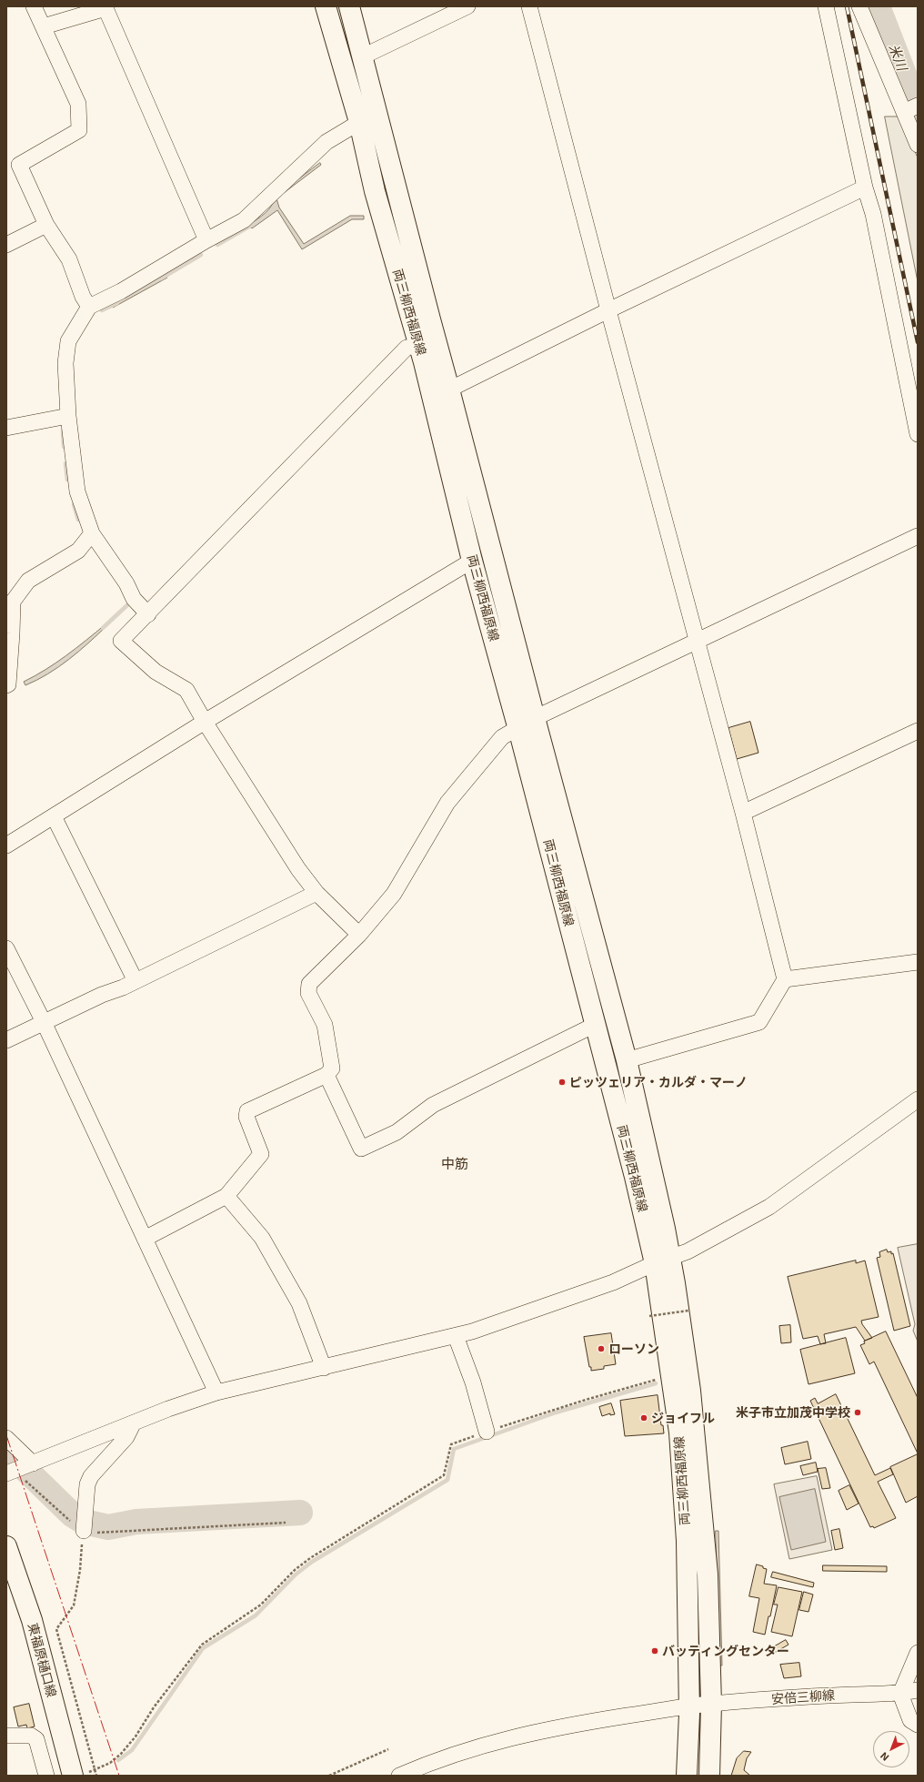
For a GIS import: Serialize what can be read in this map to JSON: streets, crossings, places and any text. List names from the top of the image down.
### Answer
{
  "streets": {
    "main road": ["両三柳西福原線", "東福原樋口線"],
    "street": ["安倍三柳線"]
  },
  "crossings": [
    ["両三柳西福原線", "安倍三柳線"]
  ],
  "districts": ["中筋"],
  "water": ["米川"],
  "places": [
    "ピッツェリア・カルダ・マーノ",
    "ローソン",
    "米子市立加茂中学校",
    "ジョイフル",
    "バッティングセンター"
  ],
  "north": "bottom left"
}
